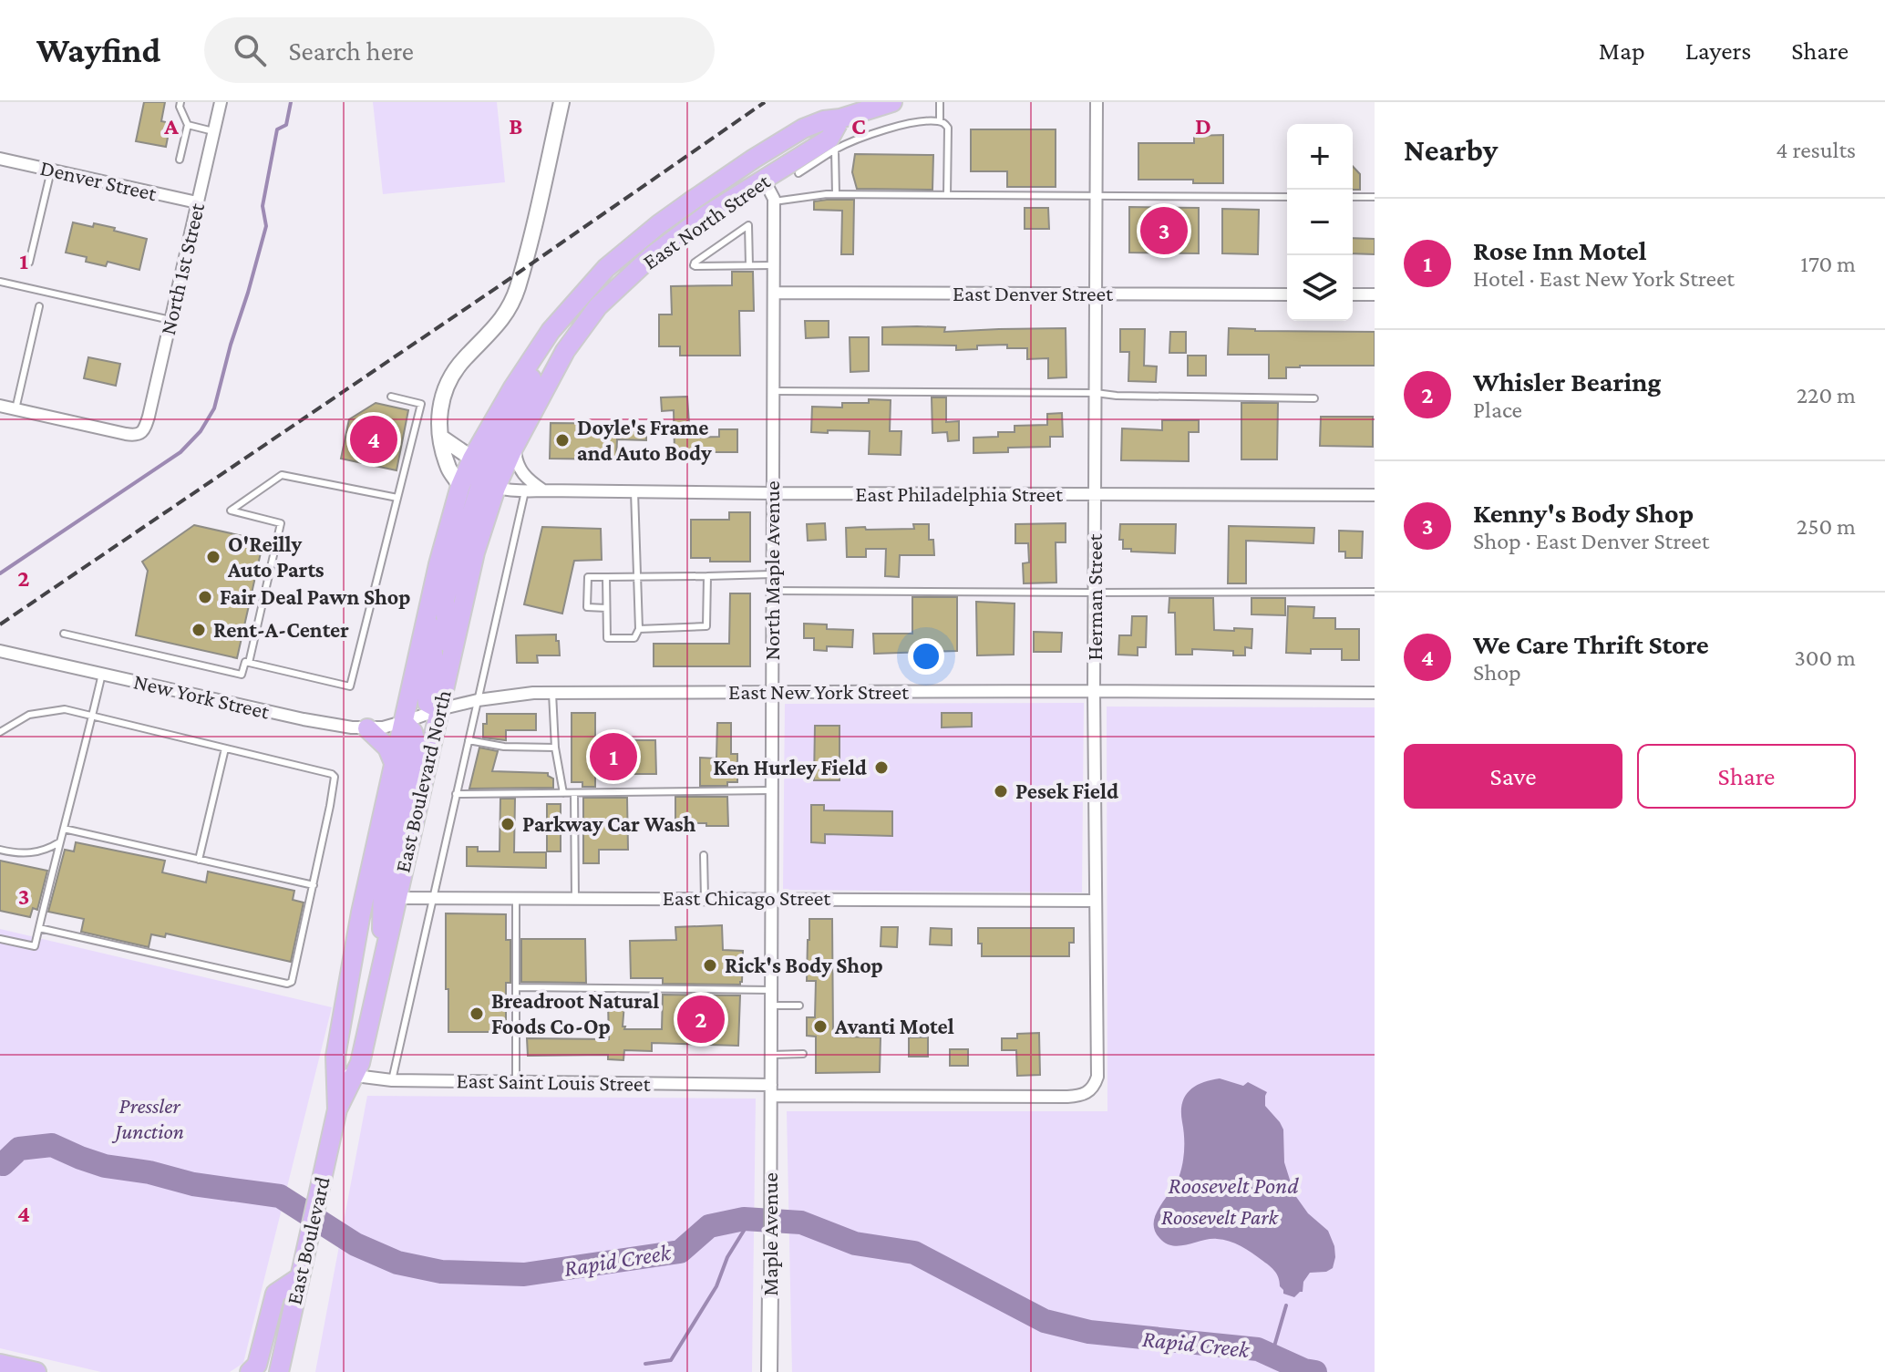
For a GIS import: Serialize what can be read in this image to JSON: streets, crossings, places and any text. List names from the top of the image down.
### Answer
{
  "streets": {
    "main road": ["East North Street", "East Boulevard North", "East Boulevard"],
    "street": [
      "Denver Street",
      "North 1st Street",
      "East Denver Street",
      "East Philadelphia Street",
      "North Maple Avenue",
      "Herman Street",
      "East New York Street",
      "New York Street",
      "East Chicago Street",
      "East Saint Louis Street",
      "Maple Avenue"
    ]
  },
  "crossings": [
    ["Denver Street", "North 1st Street"],
    ["East North Street", "East Philadelphia Street"],
    ["East North Street", "North Maple Avenue"],
    ["East North Street", "East Boulevard North"],
    ["East Denver Street", "North Maple Avenue"],
    ["East Denver Street", "Herman Street"],
    ["East Philadelphia Street", "North Maple Avenue"],
    ["East Philadelphia Street", "Herman Street"],
    ["East Philadelphia Street", "East Boulevard North"],
    ["North Maple Avenue", "East New York Street"],
    ["North Maple Avenue", "East Chicago Street"],
    ["North Maple Avenue", "East Saint Louis Street"],
    ["North Maple Avenue", "Maple Avenue"],
    ["Herman Street", "East New York Street"],
    ["Herman Street", "East Chicago Street"],
    ["Herman Street", "East Saint Louis Street"],
    ["East New York Street", "New York Street"],
    ["East New York Street", "East Boulevard North"],
    ["New York Street", "East Boulevard North"],
    ["East Boulevard North", "East Chicago Street"],
    ["East Boulevard North", "East Saint Louis Street"],
    ["East Boulevard North", "East Boulevard"],
    ["East Saint Louis Street", "Maple Avenue"],
    ["East Saint Louis Street", "East Boulevard"]
  ],
  "water": ["Roosevelt Pond", "Rapid Creek"],
  "parks": ["Pressler Junction", "Roosevelt Park"],
  "places": [
    "Doyle's Frame and Auto Body",
    "O'Reilly Auto Parts",
    "Fair Deal Pawn Shop",
    "Rent-A-Center",
    "Ken Hurley Field",
    "Pesek Field",
    "Parkway Car Wash",
    "Rick's Body Shop",
    "Breadroot Natural Foods Co-Op",
    "Avanti Motel"
  ],
  "page": {
    "header": "Wayfind",
    "search": "Search here",
    "nav": ["Map", "Layers", "Share"],
    "heading": ["Nearby", "4 results"],
    "map_buttons": ["+", "−"],
    "list": [
      {
        "mark": "1",
        "name": "Rose Inn Motel",
        "note": "Hotel · East New York Street",
        "value": "170 m"
      },
      {
        "mark": "2",
        "name": "Whisler Bearing",
        "note": "Place",
        "value": "220 m"
      },
      {
        "mark": "3",
        "name": "Kenny's Body Shop",
        "note": "Shop · East Denver Street",
        "value": "250 m"
      },
      {
        "mark": "4",
        "name": "We Care Thrift Store",
        "note": "Shop",
        "value": "300 m"
      }
    ],
    "pins": [
      "3",
      "4",
      "1",
      "2"
    ],
    "buttons": ["Save", "Share"]
  },
  "grid": {
    "columns": [
      "A",
      "B",
      "C",
      "D"
    ],
    "rows": [
      "1",
      "2",
      "3",
      "4"
    ]
  }
}
